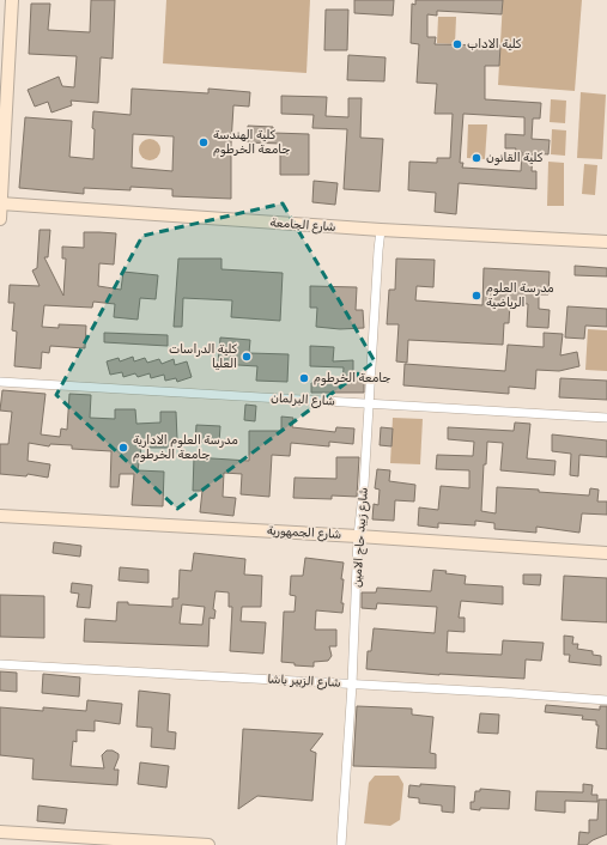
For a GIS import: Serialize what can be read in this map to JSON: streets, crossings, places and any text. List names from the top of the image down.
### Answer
{
  "streets": {
    "main road": ["شارع الجامعة", "شارع الجمهورية"],
    "street": ["شارع البرلمان", "شارع زبيد حاج الامين", "شارع الزبير باشا"]
  },
  "crossings": [
    ["شارع الجامعة", "شارع زبيد حاج الامين"],
    ["شارع البرلمان", "شارع زبيد حاج الامين"],
    ["شارع الجمهورية", "شارع زبيد حاج الامين"],
    ["شارع زبيد حاج الامين", "شارع الزبير باشا"]
  ],
  "places": [
    "كلية الاداب",
    "كلية الهندسة جامعة الخرطوم",
    "كلية القانون",
    "مدرسة العلوم الرياضية",
    "كلية الدراسات العليا",
    "جامعة الخرطوم",
    "مدرسة العلوم الادارية جامعة الخرطوم"
  ]
}
